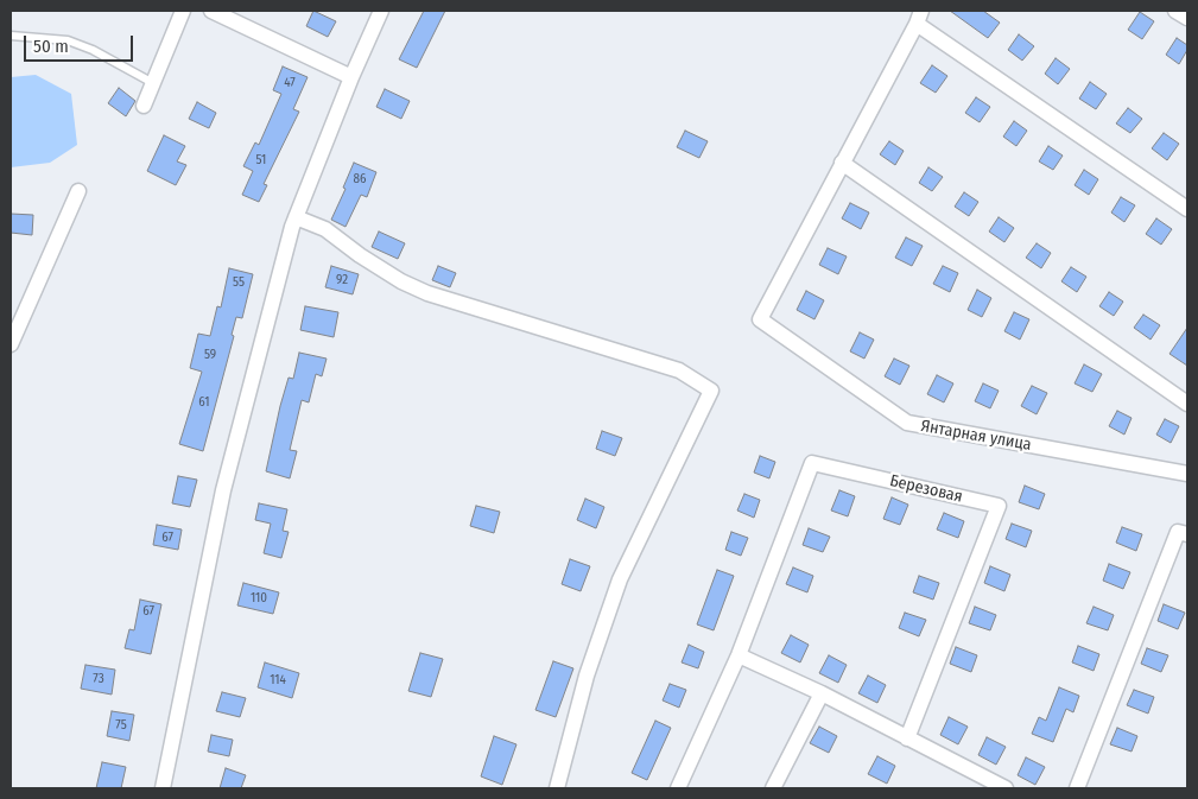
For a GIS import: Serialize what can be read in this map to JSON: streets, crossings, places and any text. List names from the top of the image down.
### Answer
{
  "streets": {
    "street": ["Янтарная улица", "Березовая"]
  },
  "house_numbers": [
    "47",
    "51",
    "86",
    "92",
    "55",
    "59",
    "61",
    "67",
    "110",
    "67",
    "73",
    "114",
    "75"
  ],
  "scale_bar": "50 m"
}
